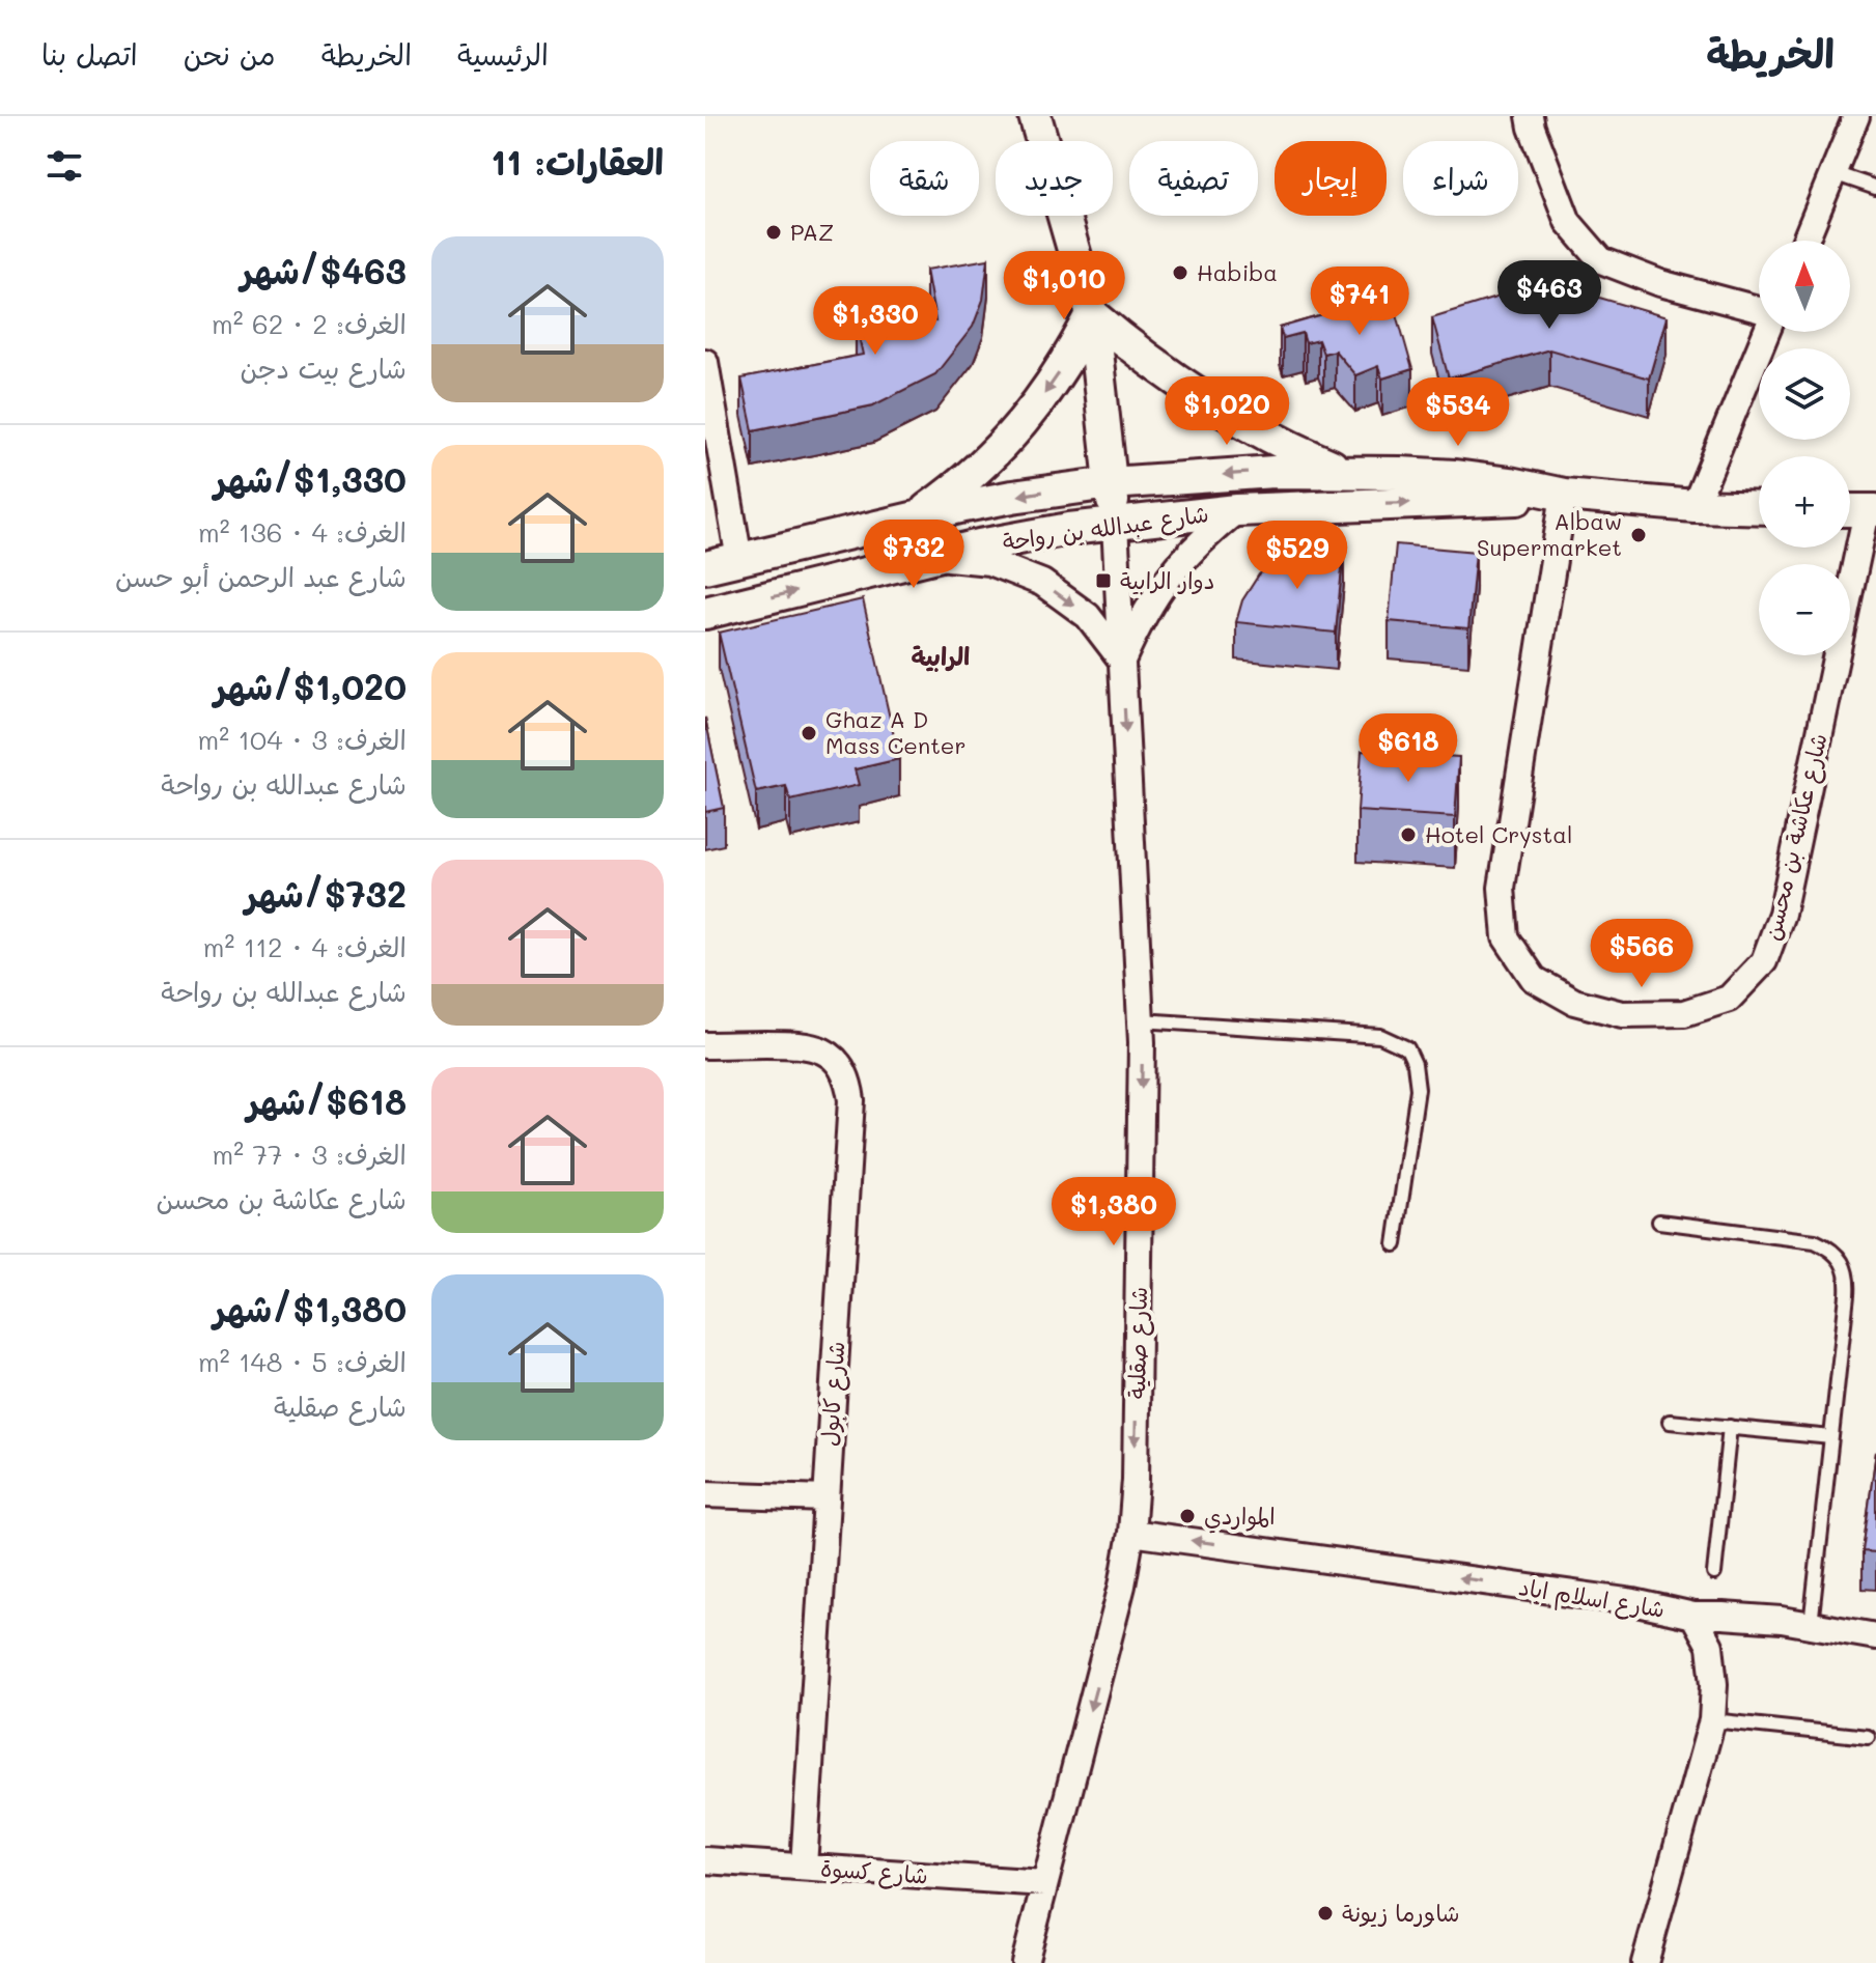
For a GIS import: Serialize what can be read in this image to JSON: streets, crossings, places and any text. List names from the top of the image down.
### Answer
{
  "streets": {
    "street": [
      "شارع عبدالله بن رواحة",
      "شارع عكاشة بن محسن",
      "شارع صقلية",
      "شارع كابول",
      "شارع اسلام اباد",
      "شارع كسوة"
    ]
  },
  "crossings": [
    ["شارع عبدالله بن رواحة", "شارع عكاشة بن محسن"],
    ["شارع عبدالله بن رواحة", "شارع صقلية"],
    ["شارع صقلية", "شارع اسلام اباد"],
    ["شارع صقلية", "شارع كسوة"],
    ["شارع كابول", "شارع كسوة"]
  ],
  "one_way": ["شارع صقلية", "شارع اسلام اباد"],
  "districts": ["الرابية"],
  "places": {
    "other": [
      "PAZ",
      "Habiba",
      "Albaw Supermarket",
      "Ghaz A D Mass Center",
      "Hotel Crystal",
      "المواردي",
      "شاورما زيونة"
    ],
    "transit": ["دوار الرابية"]
  },
  "north": "top",
  "page": {
    "header": "الخريطة",
    "nav": [
      "الرئيسية",
      "الخريطة",
      "من نحن",
      "اتصل بنا"
    ],
    "heading": "العقارات: 11",
    "chip": [
      "شراء",
      "إيجار",
      "تصفية",
      "جديد",
      "شقة"
    ],
    "list": [
      {
        "name": "$463/شهر",
        "note": "الغرف: 2 · 62 m² · شارع بيت دجن"
      },
      {
        "name": "$1,330/شهر",
        "note": "الغرف: 4 · 136 m² · شارع عبد الرحمن أبو حسن"
      },
      {
        "name": "$1,020/شهر",
        "note": "الغرف: 3 · 104 m² · شارع عبدالله بن رواحة"
      },
      {
        "name": "$732/شهر",
        "note": "الغرف: 4 · 112 m² · شارع عبدالله بن رواحة"
      },
      {
        "name": "$618/شهر",
        "note": "الغرف: 3 · 77 m² · شارع عكاشة بن محسن"
      },
      {
        "name": "$1,380/شهر",
        "note": "الغرف: 5 · 148 m² · شارع صقلية"
      }
    ],
    "map_buttons": ["+", "−"],
    "price": [
      "$1,010",
      "$463",
      "$741",
      "$1,330",
      "$1,020",
      "$534",
      "$732",
      "$529",
      "$618",
      "$566",
      "$1,380"
    ]
  }
}
